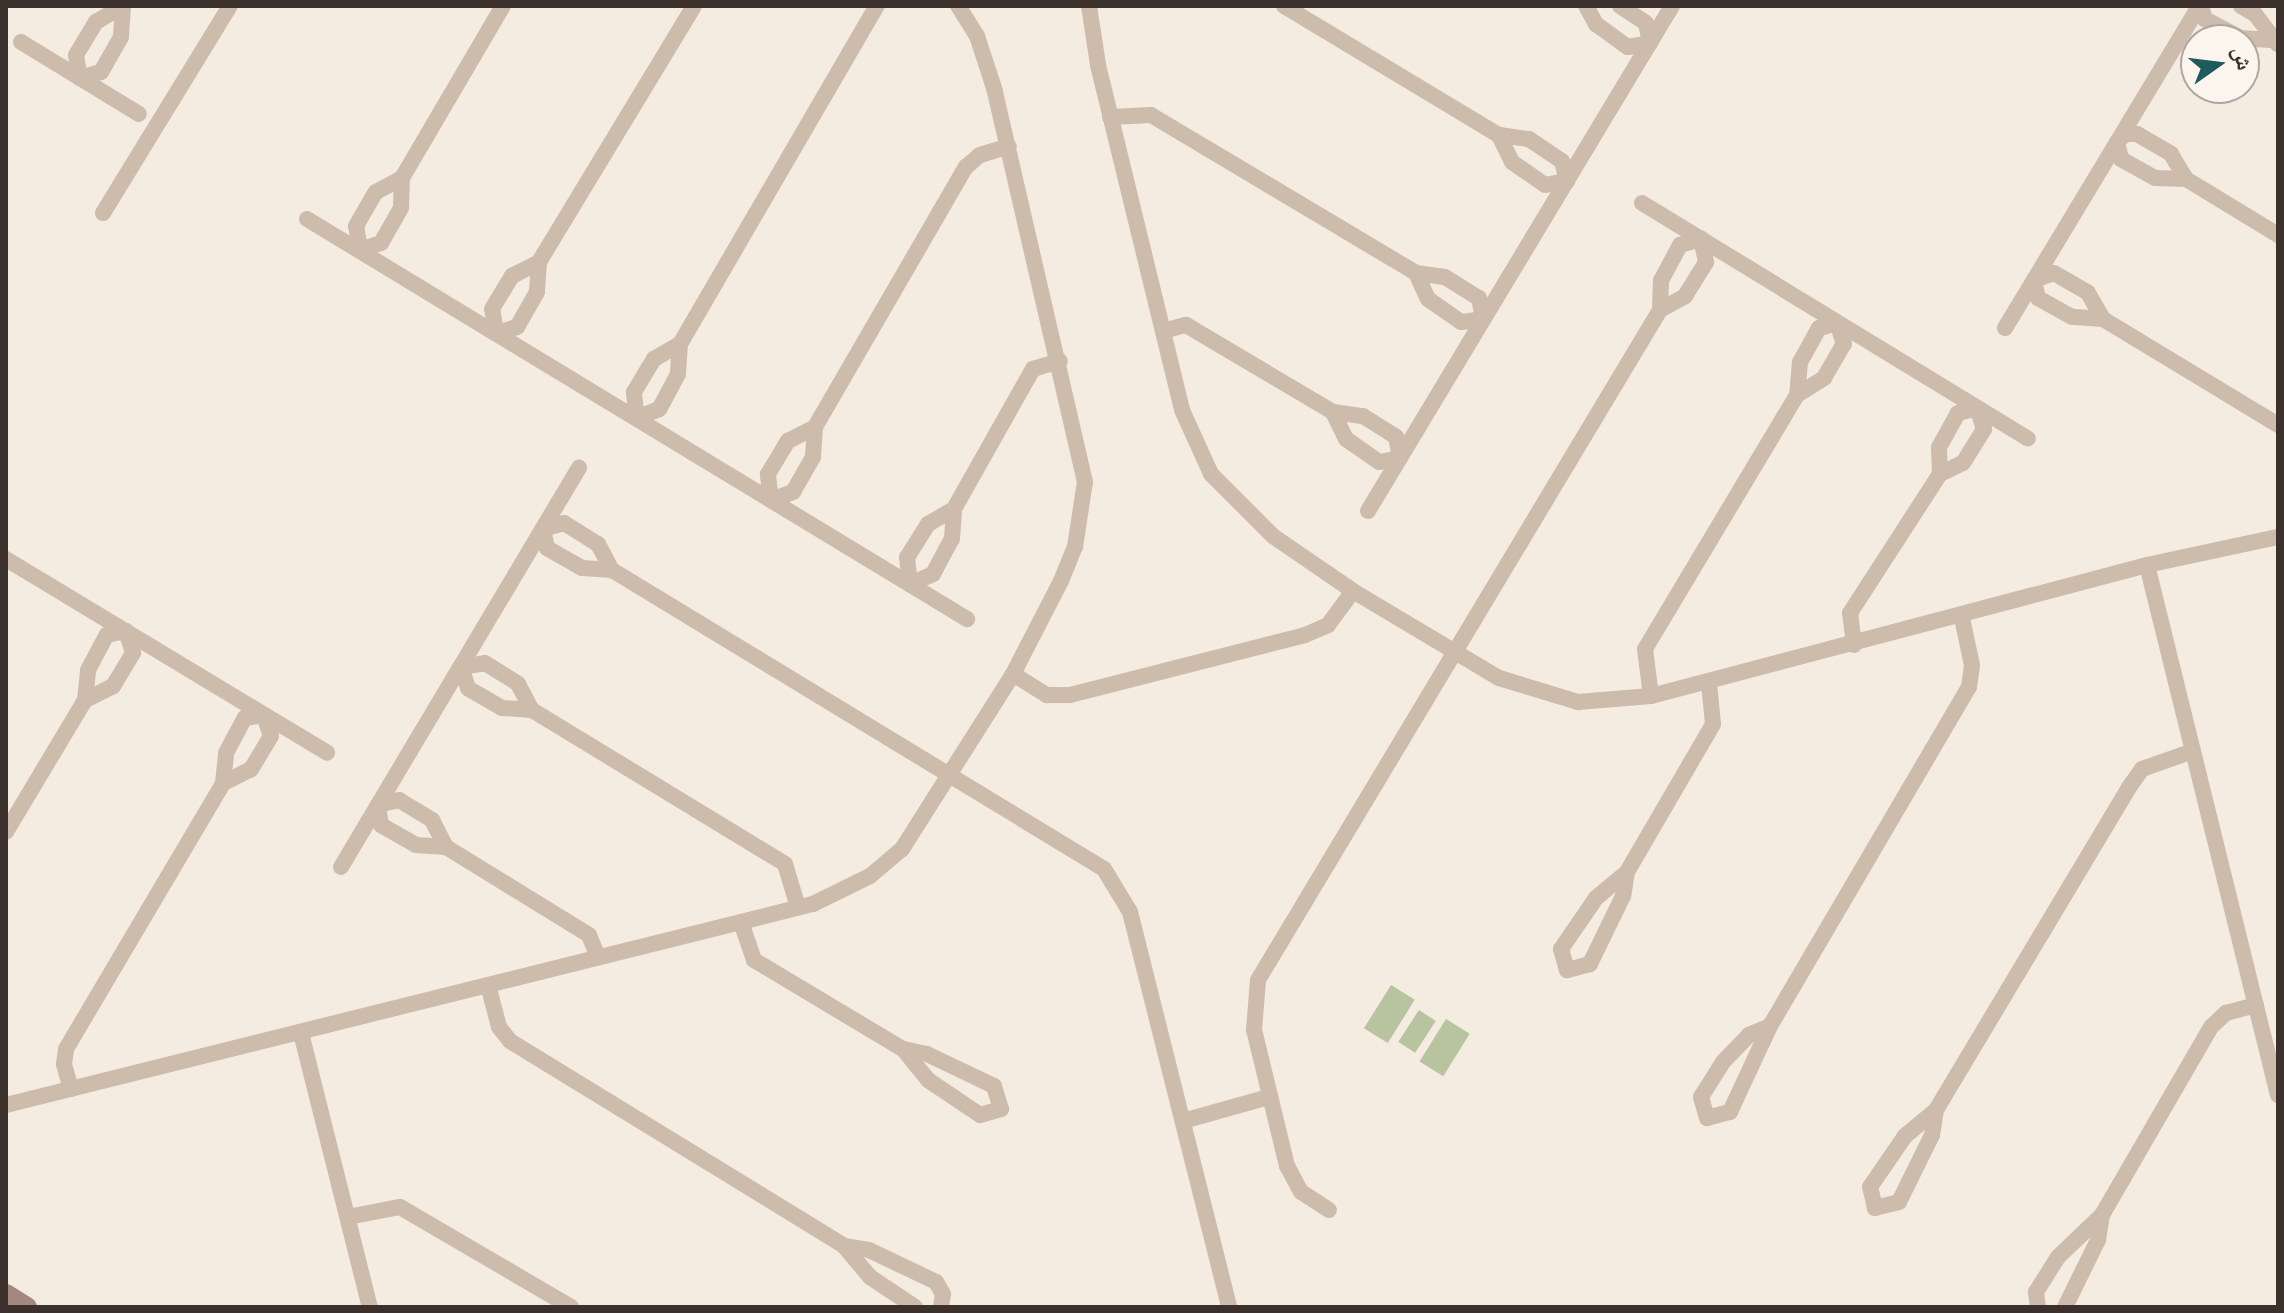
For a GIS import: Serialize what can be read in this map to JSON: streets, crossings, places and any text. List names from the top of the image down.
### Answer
{
  "north": "right"
}
